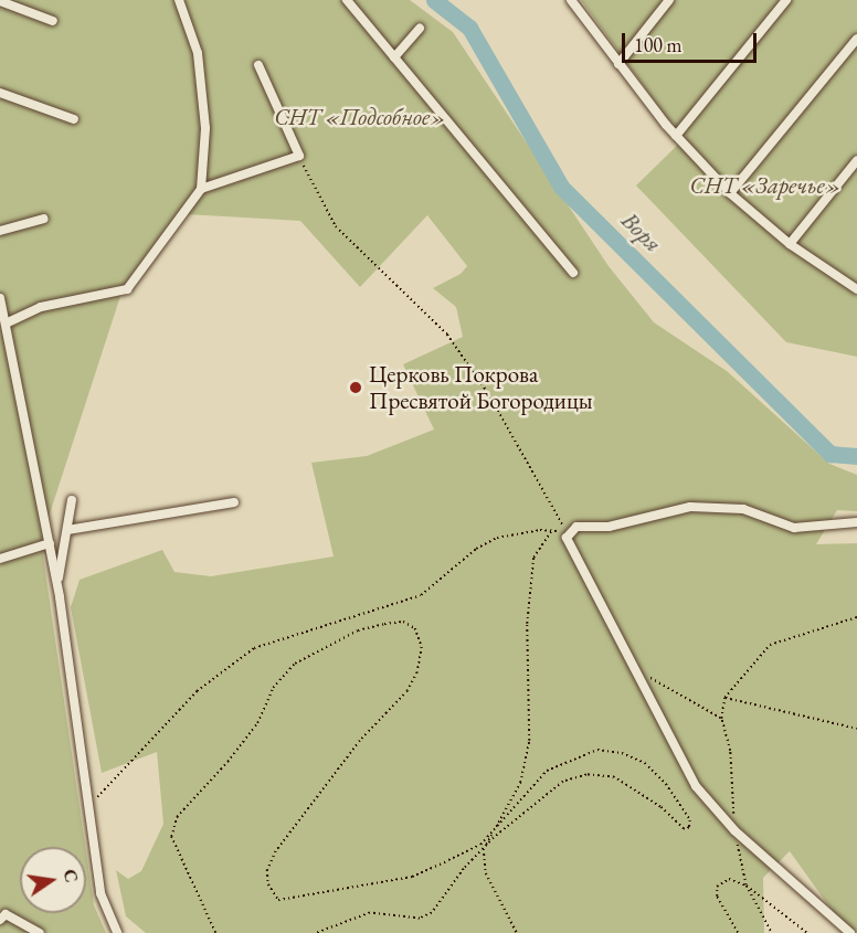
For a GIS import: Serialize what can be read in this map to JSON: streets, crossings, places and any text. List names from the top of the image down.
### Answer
{
  "water": ["Воря"],
  "parks": ["СНТ «Подсобное»", "СНТ «Заречье»"],
  "places": ["Церковь Покрова Пресвятой Богородицы"],
  "scale_bar": "100 m",
  "north": "right"
}
